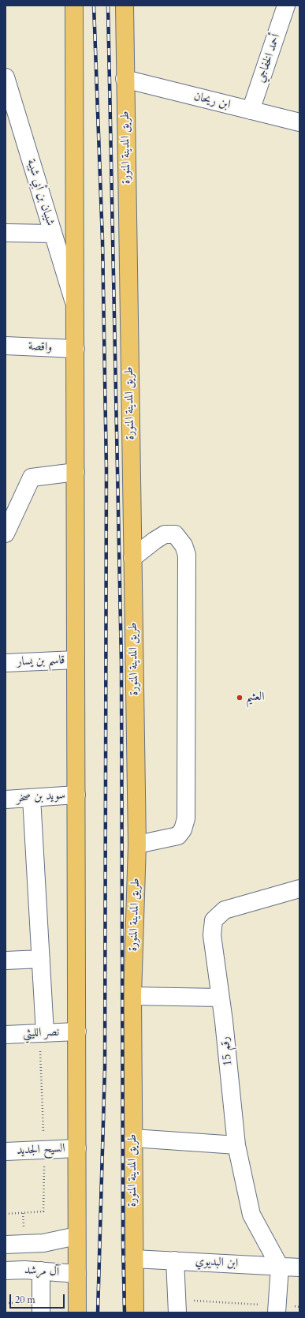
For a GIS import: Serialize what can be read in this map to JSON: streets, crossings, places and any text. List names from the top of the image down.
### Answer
{
  "streets": {
    "main road": ["طريق المدينة المنورة"],
    "street": [
      "أحمد الخفاجي",
      "ابن ريحان",
      "شيبان بن أبي شيبة",
      "واقصة",
      "قاسم بن يسار",
      "سويد بن صخر",
      "نصر الليثي",
      "رقم 15",
      "السيح الجديد",
      "ابن البديوي",
      "آل مرشد"
    ]
  },
  "crossings": [
    ["أحمد الخفاجي", "ابن ريحان"],
    ["ابن ريحان", "طريق المدينة المنورة"],
    ["طريق المدينة المنورة", "ابن البديوي"],
    ["رقم 15", "ابن البديوي"]
  ],
  "places": ["العثيم"],
  "scale_bar": "20 m"
}
